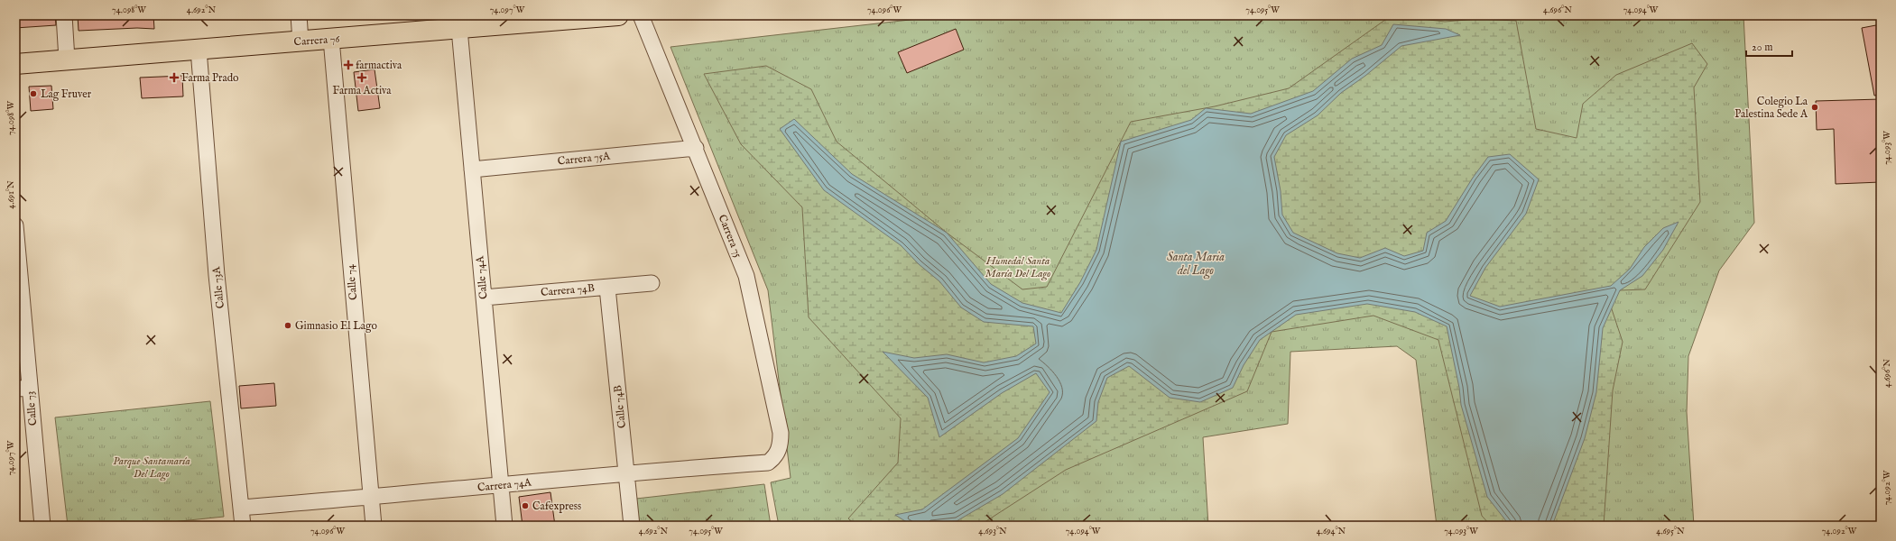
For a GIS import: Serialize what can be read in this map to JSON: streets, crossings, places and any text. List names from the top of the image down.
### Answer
{
  "streets": {
    "main road": ["Carrera 76"],
    "street": [
      "Carrera 75A",
      "Carrera 75",
      "Calle 74A",
      "Calle 74",
      "Calle 73A",
      "Carrera 74B",
      "Calle 74B",
      "Calle 73",
      "Carrera 74A"
    ]
  },
  "crossings": [
    ["Carrera 76", "Calle 74A"],
    ["Carrera 76", "Calle 74"],
    ["Carrera 76", "Calle 73A"],
    ["Carrera 75A", "Carrera 75"],
    ["Carrera 75A", "Calle 74A"],
    ["Carrera 75", "Carrera 74A"],
    ["Calle 74A", "Carrera 74B"],
    ["Calle 74A", "Carrera 74A"],
    ["Calle 74", "Carrera 74A"],
    ["Calle 73A", "Carrera 74A"],
    ["Carrera 74B", "Calle 74B"],
    ["Calle 74B", "Carrera 74A"]
  ],
  "water": ["Santa Maria del Lago"],
  "parks": ["Humedal Santa María Del Lago", "Parque Santamaría Del Lago"],
  "places": {
    "health": ["farmactiva", "Farma Prado", "Farma Activa"],
    "other": [
      "Lag Fruver",
      "Colegio La Palestina Sede A",
      "Gimnasio El Lago",
      "Cafexpress"
    ]
  },
  "scale_bar": "20 m",
  "coordinates": [
    "74.098°W",
    "4.692°N",
    "74.097°W",
    "74.096°W",
    "74.095°W",
    "4.696°N",
    "74.094°W",
    "74.093°W",
    "4.691°N",
    "74.092°W",
    "4.693°N",
    "4.694°N",
    "4.695°N"
  ]
}
